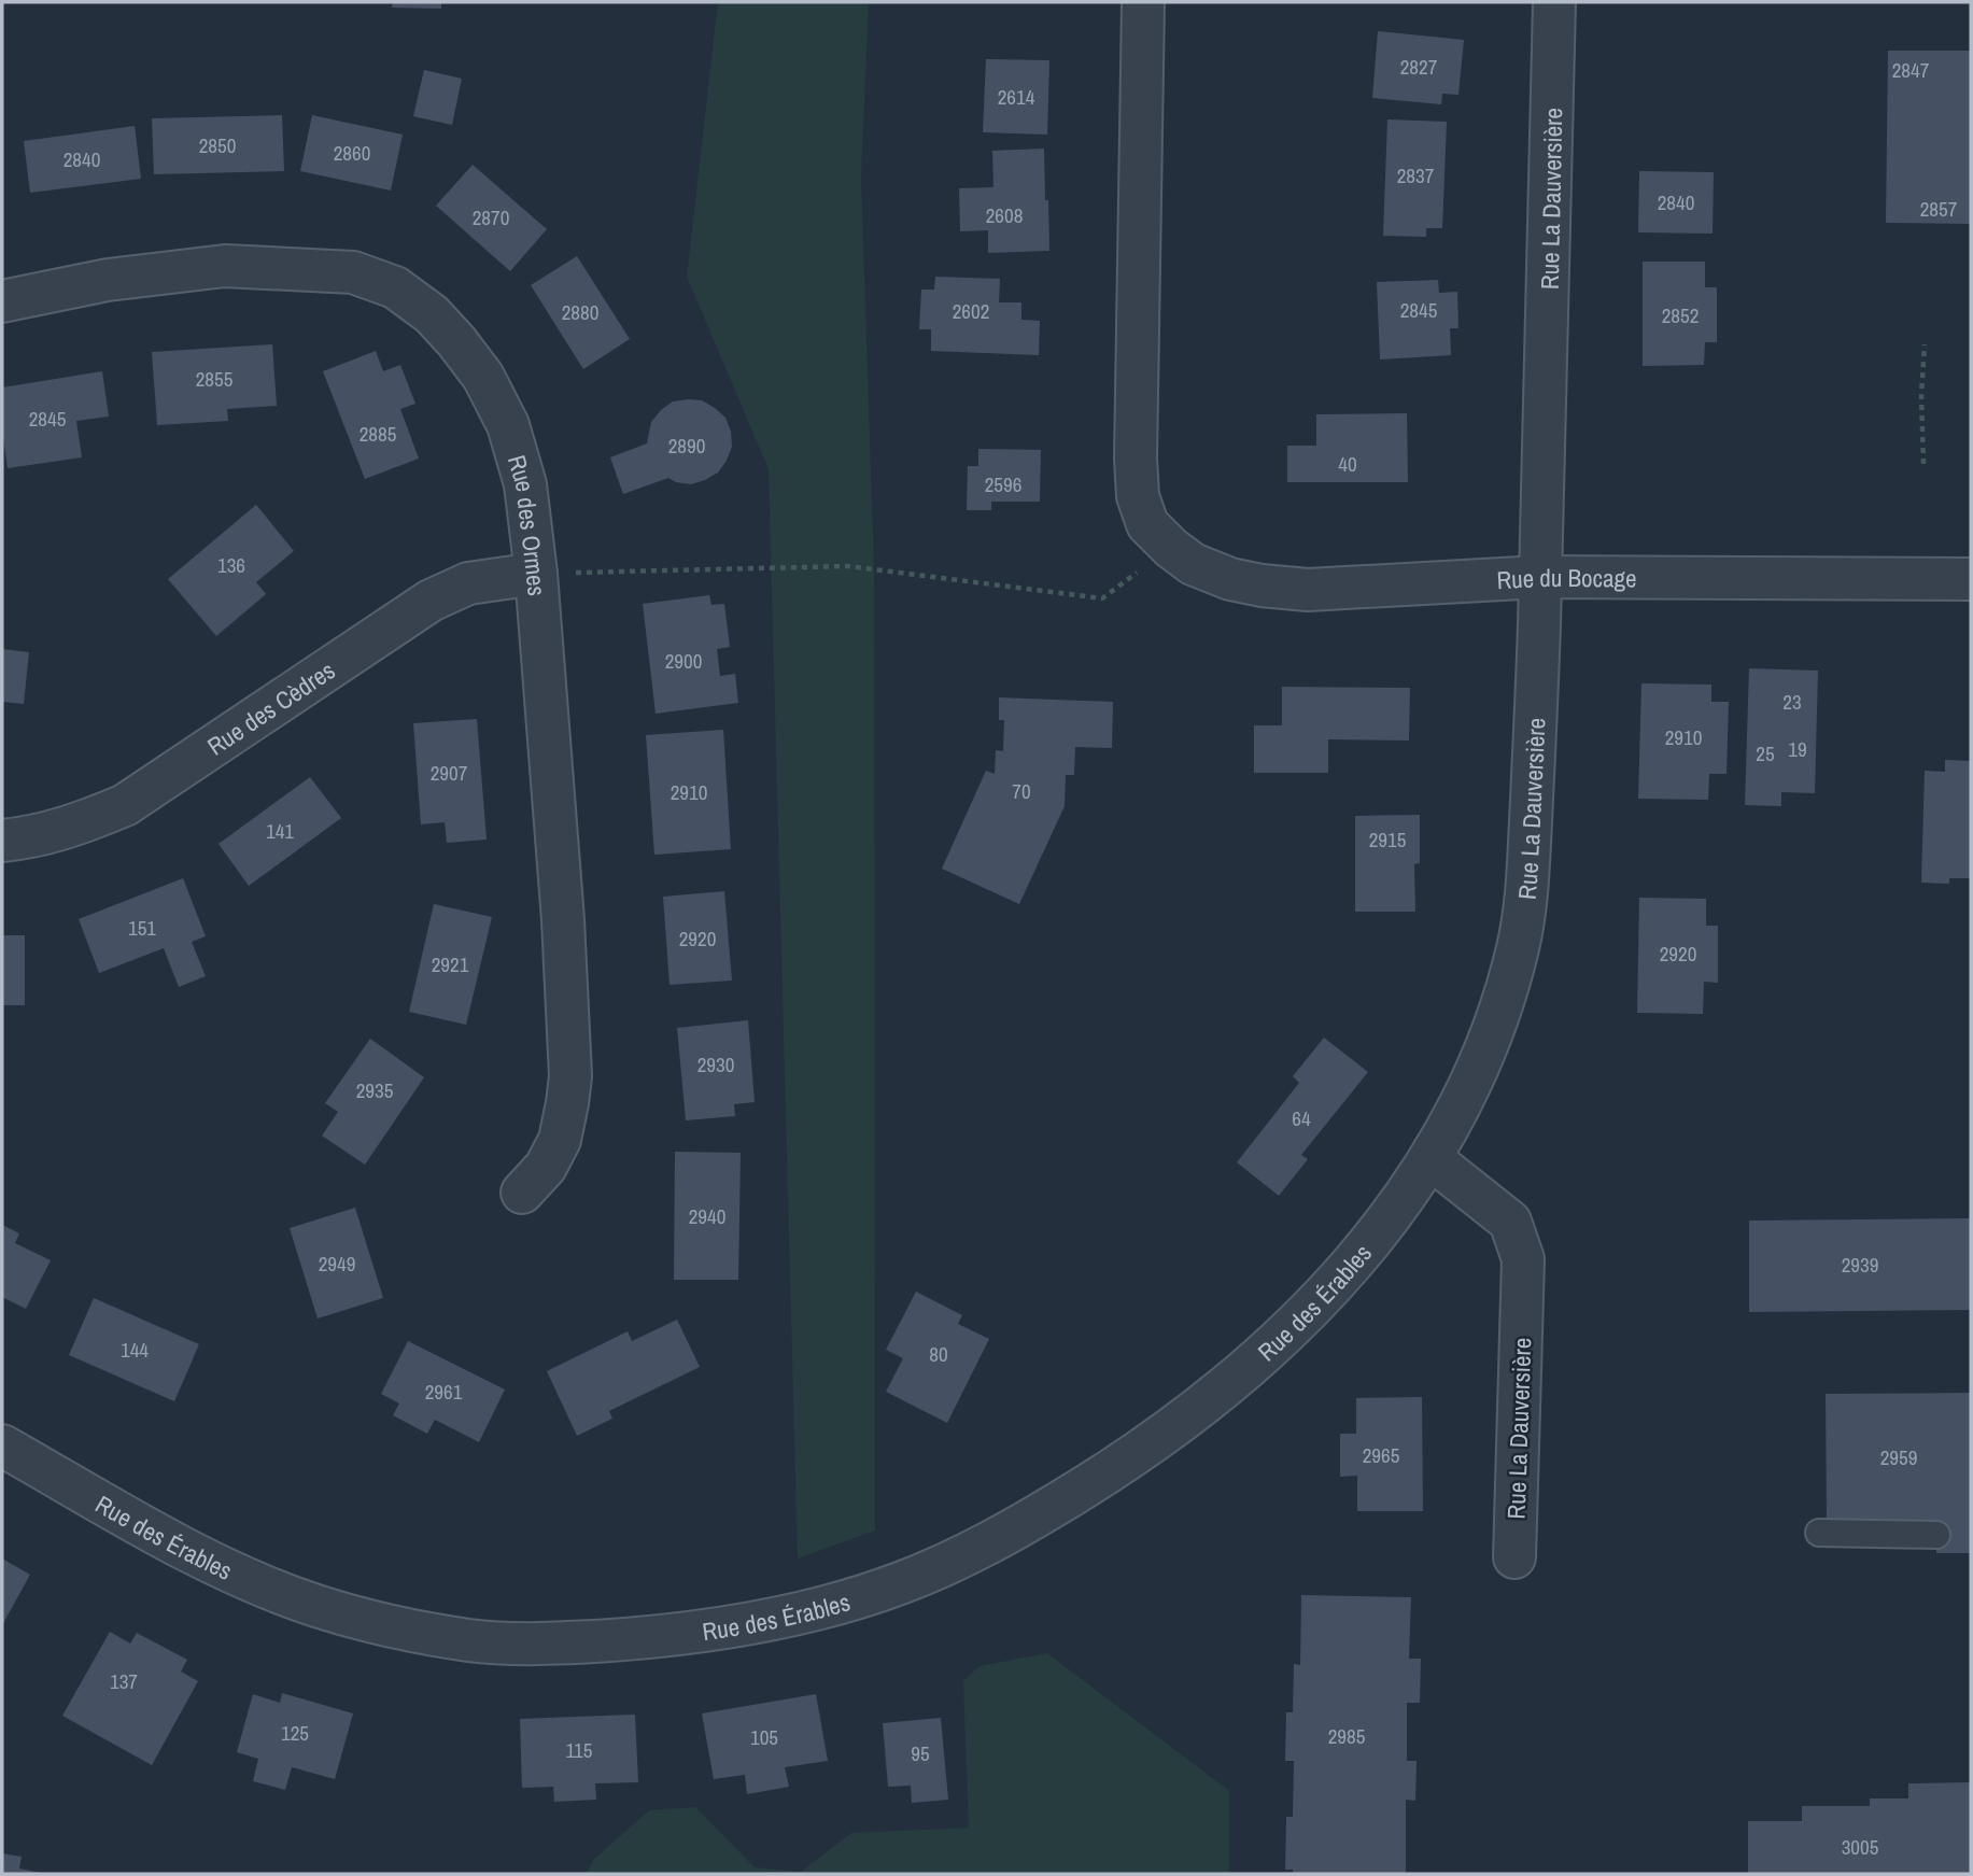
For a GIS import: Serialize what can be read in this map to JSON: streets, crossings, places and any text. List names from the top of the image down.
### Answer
{
  "streets": {
    "street": [
      "Rue La Dauversière",
      "Rue des Ormes",
      "Rue du Bocage",
      "Rue des Cèdres",
      "Rue des Érables"
    ]
  },
  "crossings": [
    ["Rue La Dauversière", "Rue du Bocage"],
    ["Rue La Dauversière", "Rue des Érables"],
    ["Rue des Ormes", "Rue des Cèdres"]
  ],
  "house_numbers": [
    "2827",
    "2847",
    "2614",
    "2850",
    "2860",
    "2840",
    "2837",
    "2840",
    "2857",
    "2608",
    "2870",
    "2845",
    "2602",
    "2880",
    "2852",
    "2855",
    "2845",
    "2885",
    "2890",
    "40",
    "2596",
    "136",
    "2900",
    "23",
    "2910",
    "19",
    "25",
    "2907",
    "70",
    "2910",
    "141",
    "2915",
    "151",
    "2920",
    "2920",
    "2921",
    "2930",
    "2935",
    "64",
    "2940",
    "2949",
    "2939",
    "144",
    "80",
    "2961",
    "2965",
    "2959",
    "137",
    "125",
    "2985",
    "105",
    "115",
    "95",
    "3005"
  ]
}
